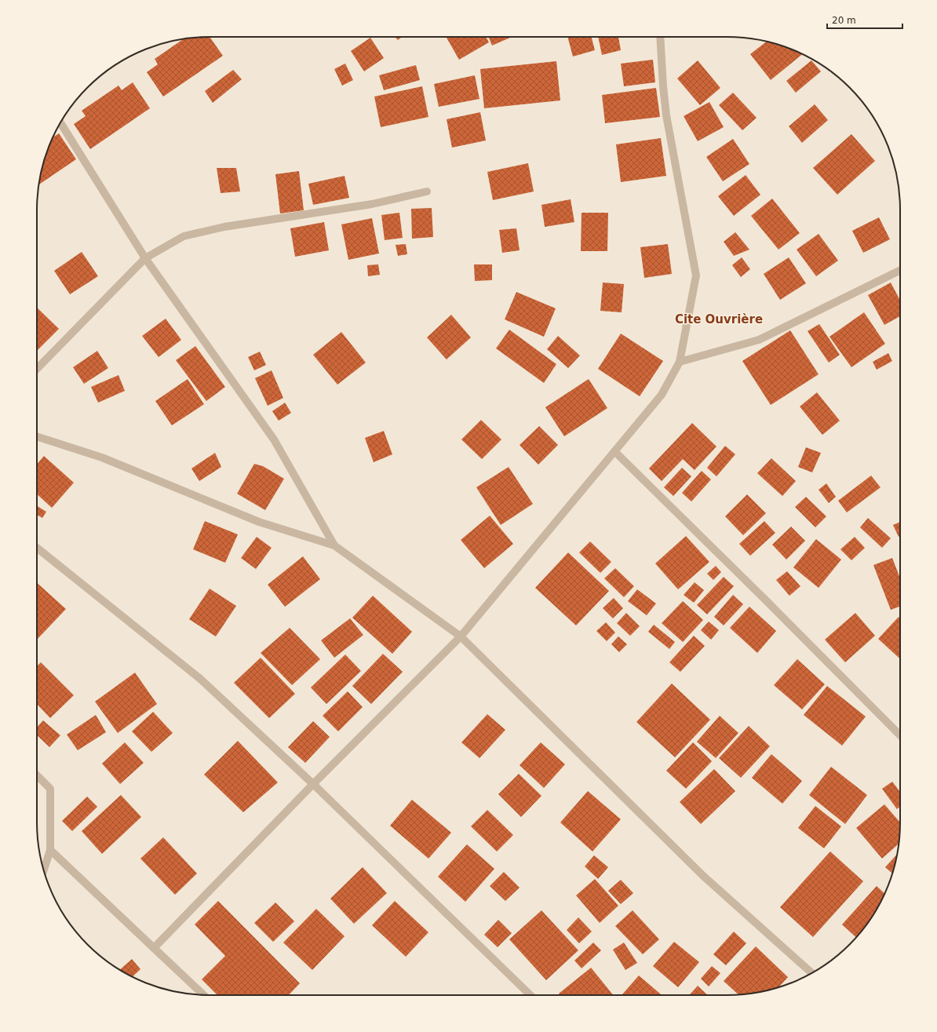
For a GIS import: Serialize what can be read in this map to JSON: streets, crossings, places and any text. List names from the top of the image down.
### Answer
{
  "districts": ["Cite Ouvrière"],
  "scale_bar": "20 m"
}
